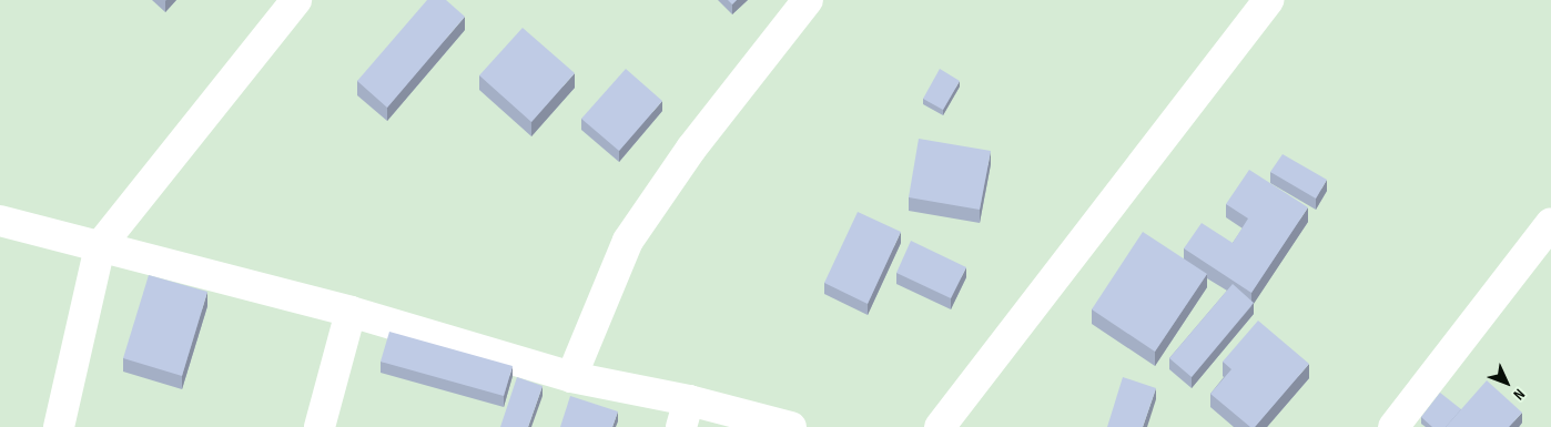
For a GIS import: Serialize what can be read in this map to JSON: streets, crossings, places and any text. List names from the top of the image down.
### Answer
{
  "north": "bottom right"
}
